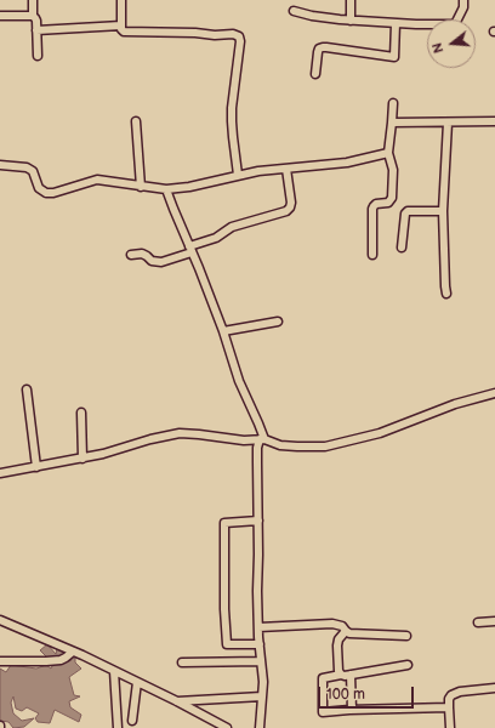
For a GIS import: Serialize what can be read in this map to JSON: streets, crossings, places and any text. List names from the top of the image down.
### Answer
{
  "scale_bar": "100 m",
  "north": "left"
}
